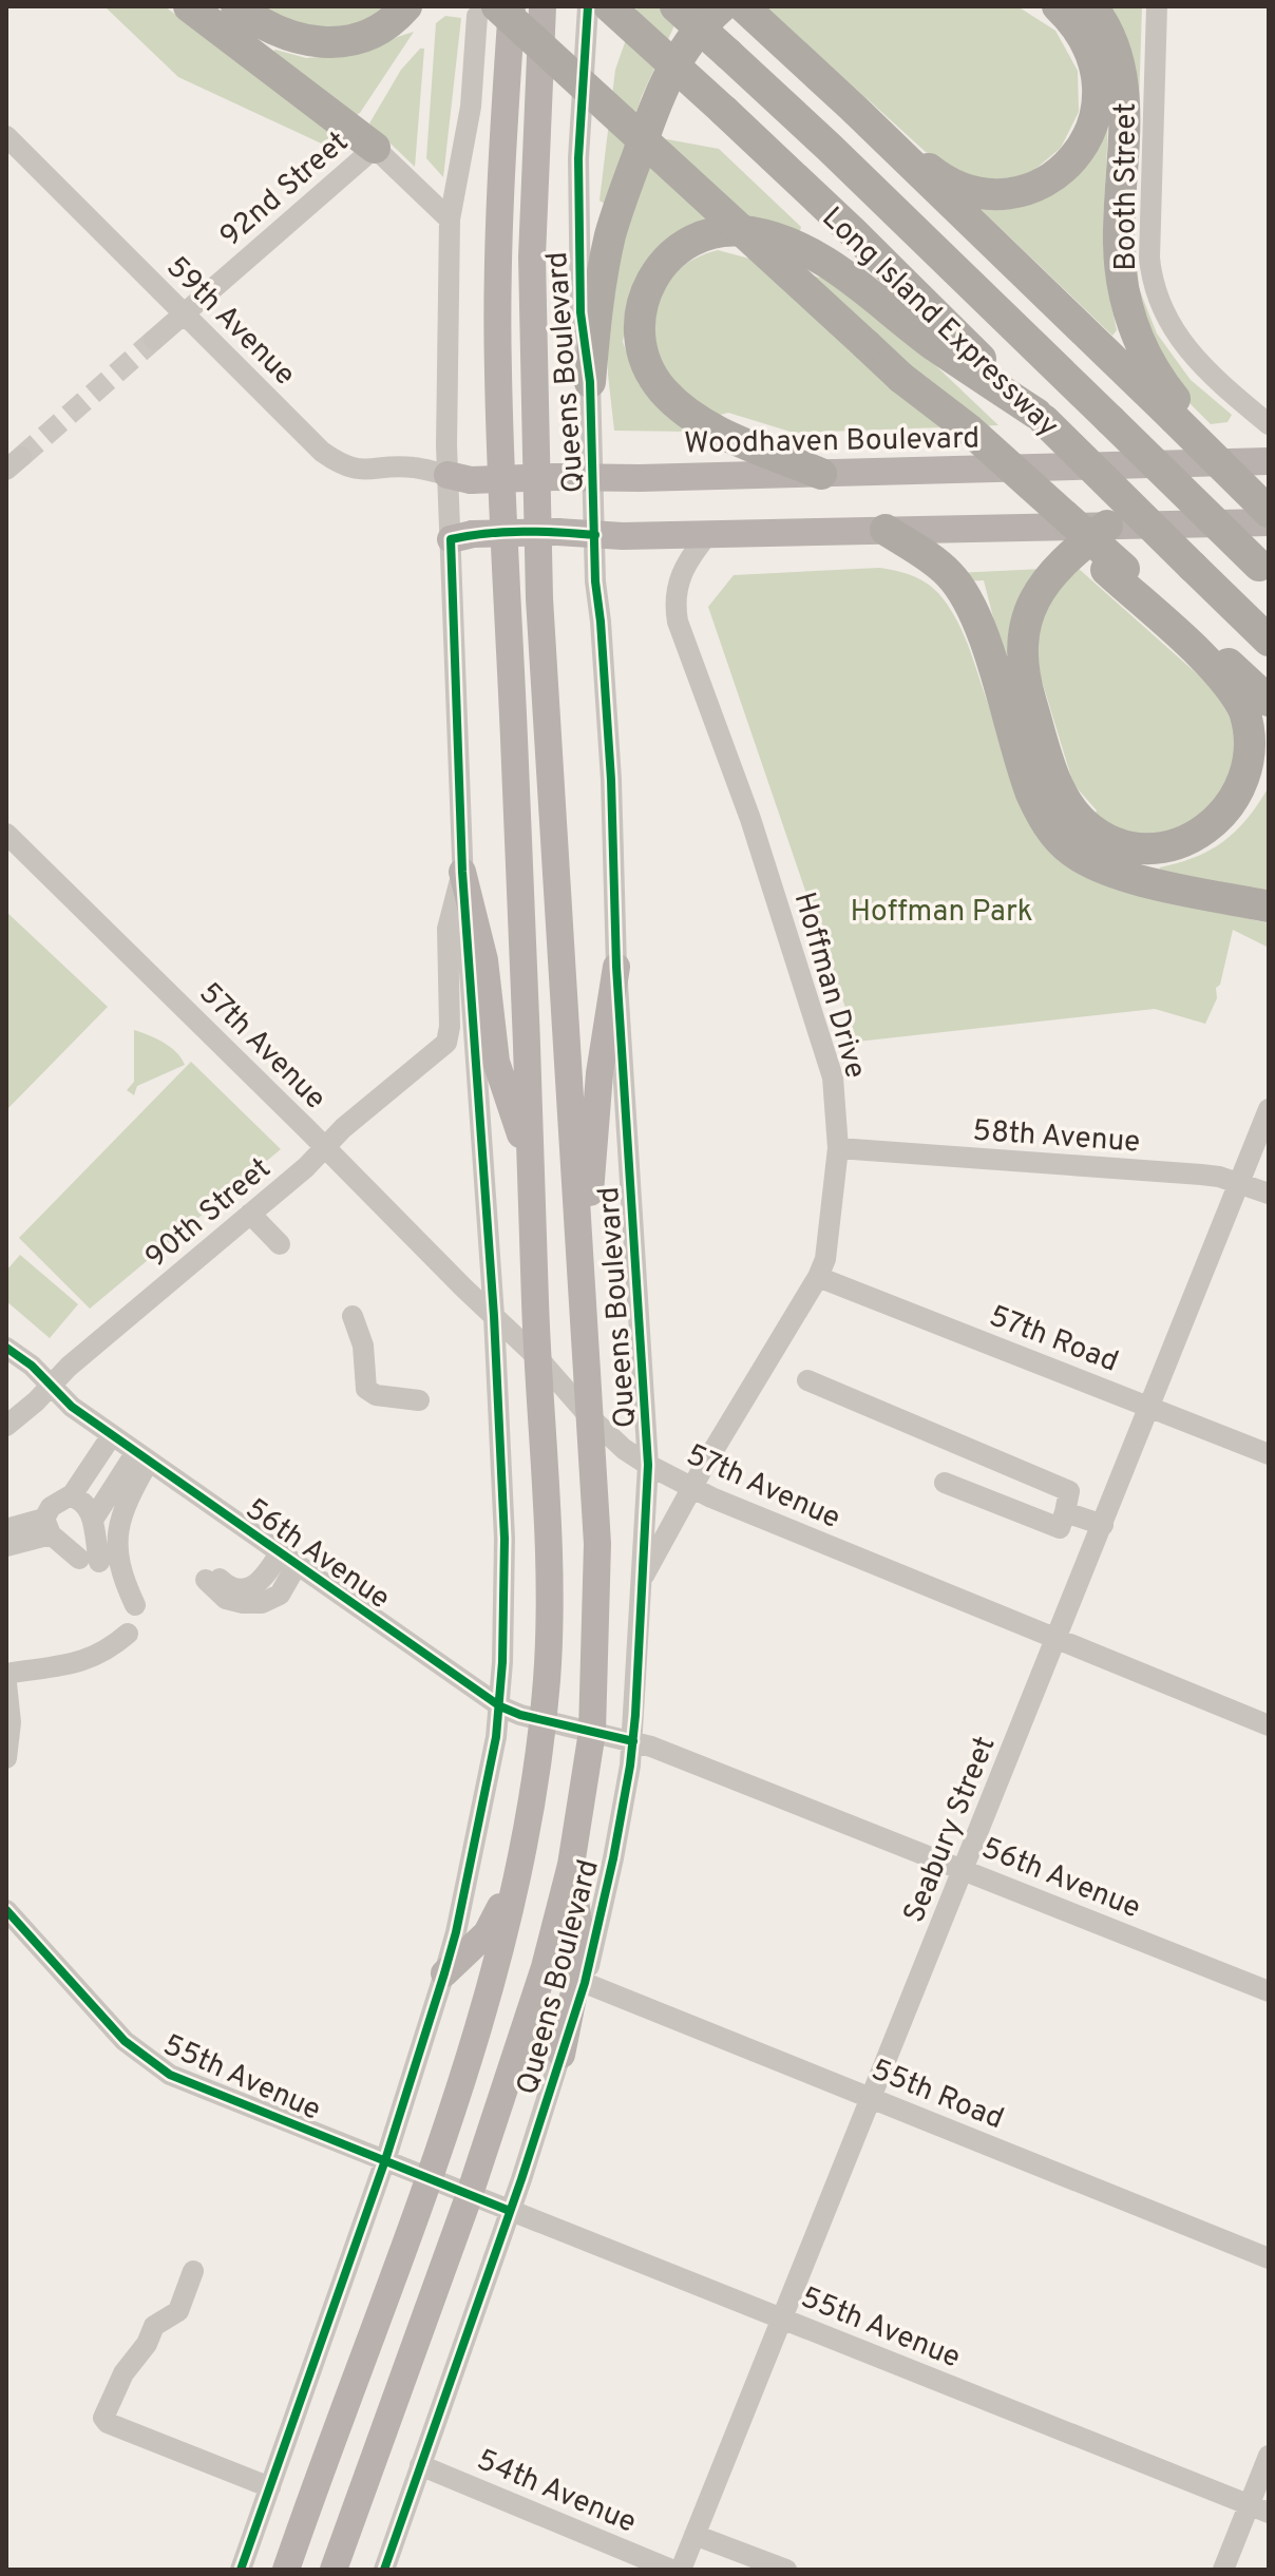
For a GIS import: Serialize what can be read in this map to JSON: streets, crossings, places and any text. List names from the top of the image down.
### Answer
{
  "streets": {
    "highway": ["Long Island Expressway"],
    "main road": ["Queens Boulevard", "Woodhaven Boulevard"],
    "street": [
      "Booth Street",
      "92nd Street",
      "59th Avenue",
      "Hoffman Drive",
      "57th Avenue",
      "58th Avenue",
      "90th Street",
      "57th Road",
      "56th Avenue",
      "Seabury Street",
      "55th Avenue",
      "55th Road",
      "54th Avenue"
    ]
  },
  "crossings": [
    ["92nd Street", "59th Avenue"],
    ["59th Avenue", "Woodhaven Boulevard"],
    ["Queens Boulevard", "Woodhaven Boulevard"],
    ["Queens Boulevard", "Hoffman Drive"],
    ["Queens Boulevard", "57th Avenue"],
    ["Queens Boulevard", "56th Avenue"],
    ["Queens Boulevard", "55th Avenue"],
    ["Queens Boulevard", "55th Road"],
    ["Queens Boulevard", "54th Avenue"],
    ["Hoffman Drive", "57th Avenue"],
    ["Hoffman Drive", "58th Avenue"],
    ["Hoffman Drive", "57th Road"],
    ["57th Avenue", "90th Street"],
    ["57th Avenue", "Seabury Street"],
    ["58th Avenue", "Seabury Street"],
    ["90th Street", "56th Avenue"],
    ["57th Road", "Seabury Street"],
    ["56th Avenue", "Seabury Street"],
    ["Seabury Street", "55th Avenue"],
    ["Seabury Street", "55th Road"]
  ],
  "parks": ["Hoffman Park"]
}
